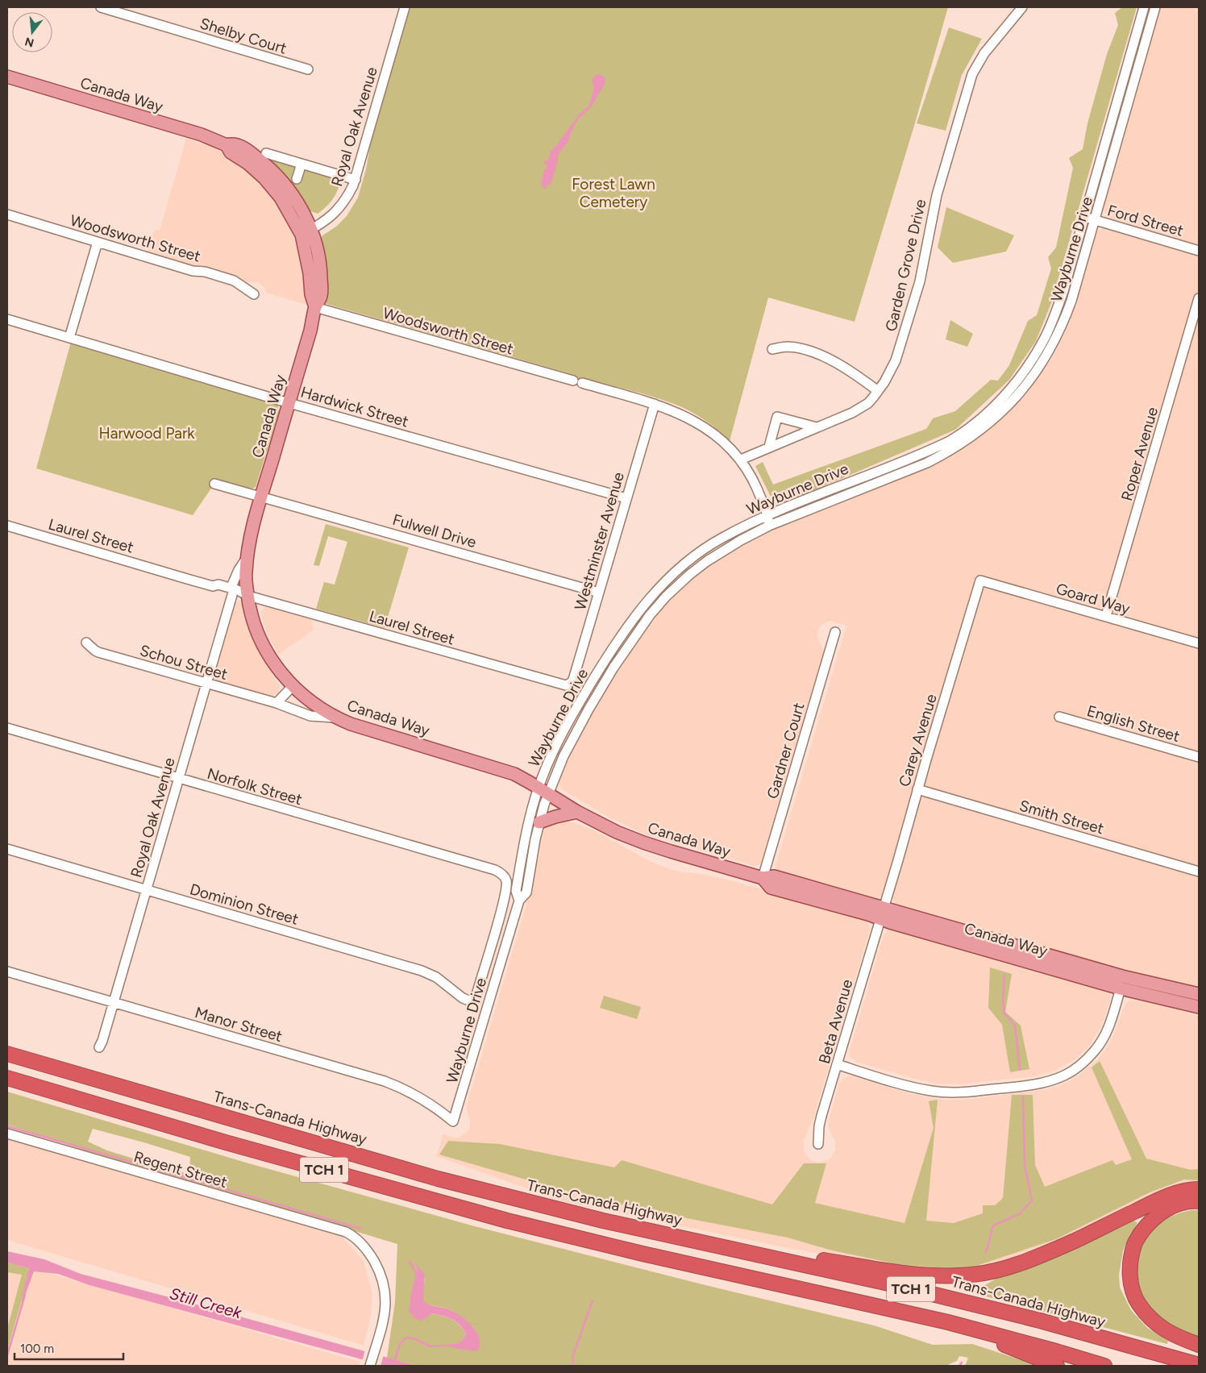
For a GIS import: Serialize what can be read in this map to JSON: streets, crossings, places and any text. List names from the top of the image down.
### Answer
{
  "streets": {
    "highway": ["Trans-Canada Highway", "TCH 1"],
    "main road": ["Canada Way"],
    "street": [
      "Shelby Court",
      "Royal Oak Avenue",
      "Ford Street",
      "Woodsworth Street",
      "Wayburne Drive",
      "Garden Grove Drive",
      "Hardwick Street",
      "Roper Avenue",
      "Fulwell Drive",
      "Laurel Street",
      "Westminster Avenue",
      "Goard Way",
      "Schou Street",
      "English Street",
      "Carey Avenue",
      "Gardner Court",
      "Norfolk Street",
      "Smith Street",
      "Dominion Street",
      "Beta Avenue",
      "Manor Street",
      "Regent Street"
    ]
  },
  "crossings": [
    ["Canada Way", "Royal Oak Avenue"],
    ["Canada Way", "Woodsworth Street"],
    ["Canada Way", "Wayburne Drive"],
    ["Canada Way", "Hardwick Street"],
    ["Canada Way", "Fulwell Drive"],
    ["Canada Way", "Laurel Street"],
    ["Canada Way", "Schou Street"],
    ["Canada Way", "Carey Avenue"],
    ["Canada Way", "Gardner Court"],
    ["Canada Way", "Beta Avenue"],
    ["Royal Oak Avenue", "Laurel Street"],
    ["Royal Oak Avenue", "Schou Street"],
    ["Royal Oak Avenue", "Norfolk Street"],
    ["Royal Oak Avenue", "Dominion Street"],
    ["Royal Oak Avenue", "Manor Street"],
    ["Ford Street", "Wayburne Drive"],
    ["Woodsworth Street", "Wayburne Drive"],
    ["Woodsworth Street", "Garden Grove Drive"],
    ["Woodsworth Street", "Westminster Avenue"],
    ["Wayburne Drive", "Manor Street"],
    ["Hardwick Street", "Westminster Avenue"],
    ["Roper Avenue", "Goard Way"],
    ["Fulwell Drive", "Westminster Avenue"],
    ["Laurel Street", "Westminster Avenue"],
    ["Goard Way", "Carey Avenue"],
    ["Carey Avenue", "Smith Street"],
    ["Carey Avenue", "Beta Avenue"],
    ["Norfolk Street", "Dominion Street"]
  ],
  "water": ["Still Creek"],
  "parks": ["Forest Lawn Cemetery", "Harwood Park"],
  "scale_bar": "100 m",
  "north": "bottom"
}
